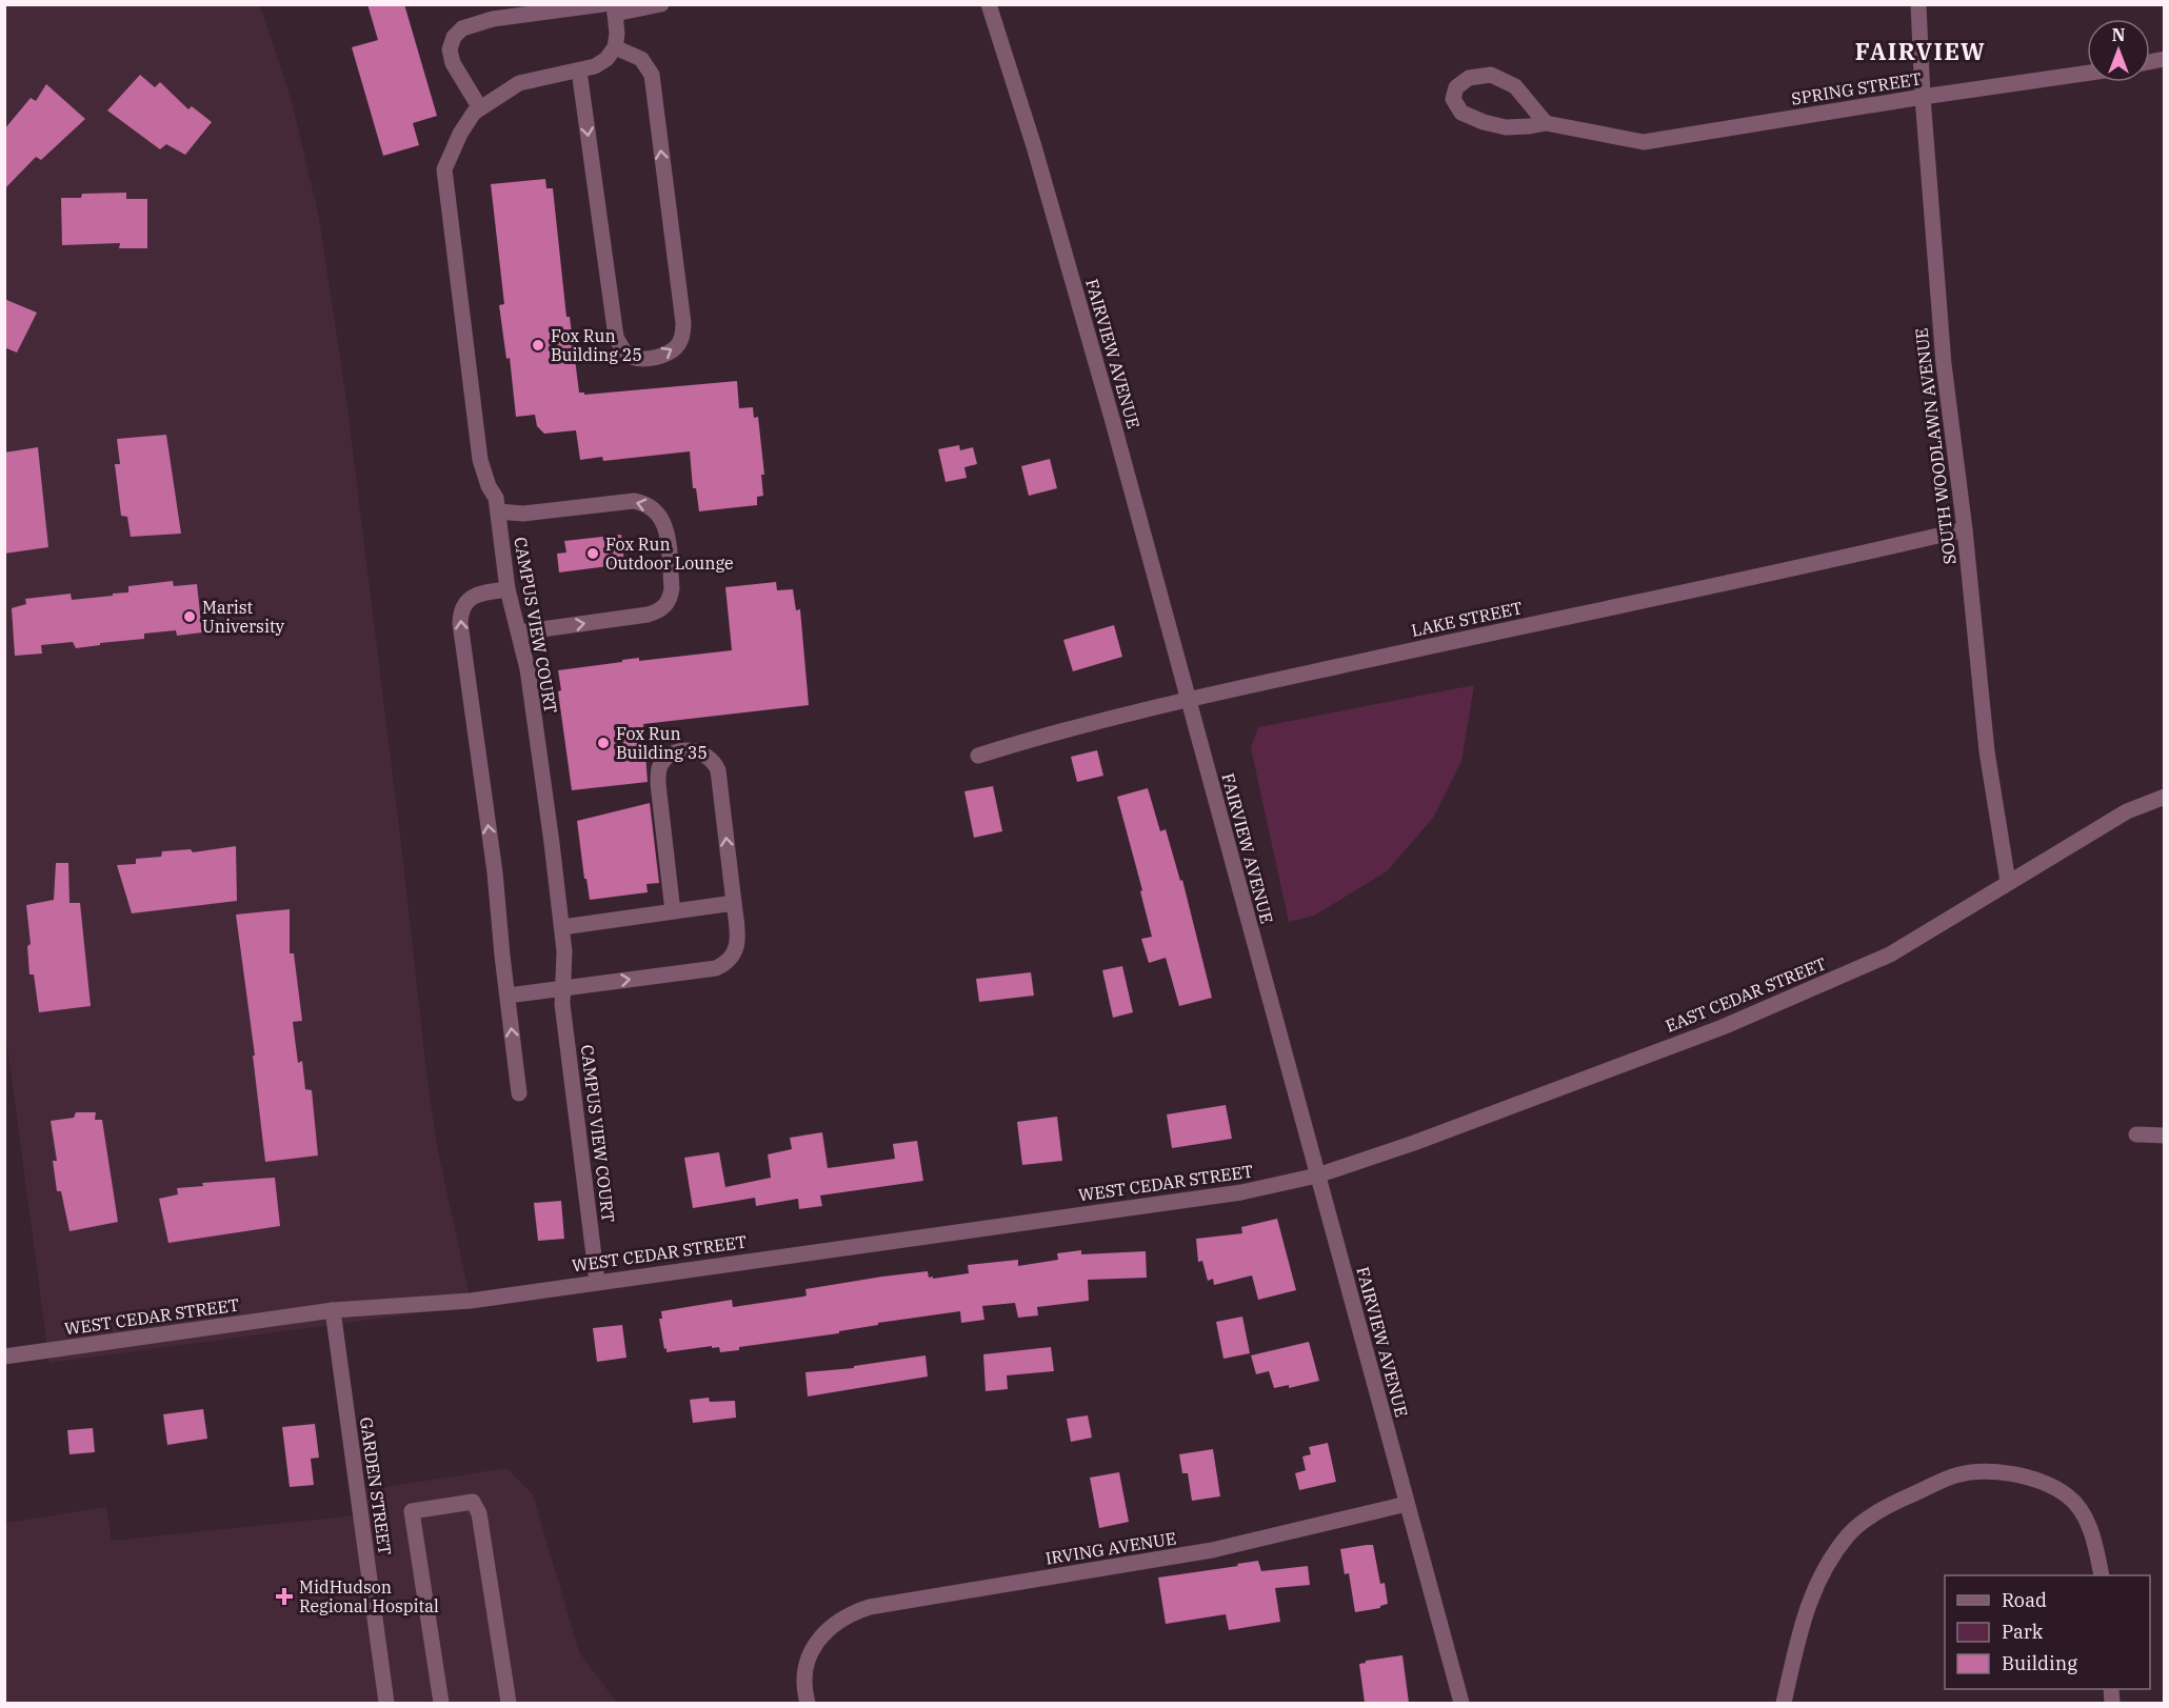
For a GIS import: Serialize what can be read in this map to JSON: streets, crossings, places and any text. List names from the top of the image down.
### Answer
{
  "streets": {
    "street": [
      "SPRING STREET",
      "FAIRVIEW AVENUE",
      "SOUTH WOODLAWN AVENUE",
      "LAKE STREET",
      "CAMPUS VIEW COURT",
      "EAST CEDAR STREET",
      "WEST CEDAR STREET",
      "GARDEN STREET",
      "IRVING AVENUE"
    ]
  },
  "crossings": [
    ["SPRING STREET", "SOUTH WOODLAWN AVENUE"],
    ["FAIRVIEW AVENUE", "LAKE STREET"],
    ["FAIRVIEW AVENUE", "EAST CEDAR STREET"],
    ["FAIRVIEW AVENUE", "WEST CEDAR STREET"],
    ["FAIRVIEW AVENUE", "IRVING AVENUE"],
    ["SOUTH WOODLAWN AVENUE", "LAKE STREET"],
    ["SOUTH WOODLAWN AVENUE", "EAST CEDAR STREET"],
    ["CAMPUS VIEW COURT", "WEST CEDAR STREET"],
    ["EAST CEDAR STREET", "WEST CEDAR STREET"],
    ["WEST CEDAR STREET", "GARDEN STREET"]
  ],
  "districts": ["FAIRVIEW"],
  "places": {
    "other": [
      "Fox Run Building 25",
      "Fox Run Outdoor Lounge",
      "Marist University",
      "Fox Run Building 35"
    ],
    "health": ["MidHudson Regional Hospital"]
  },
  "legend": ["Road", "Park", "Building"],
  "north": "top"
}
